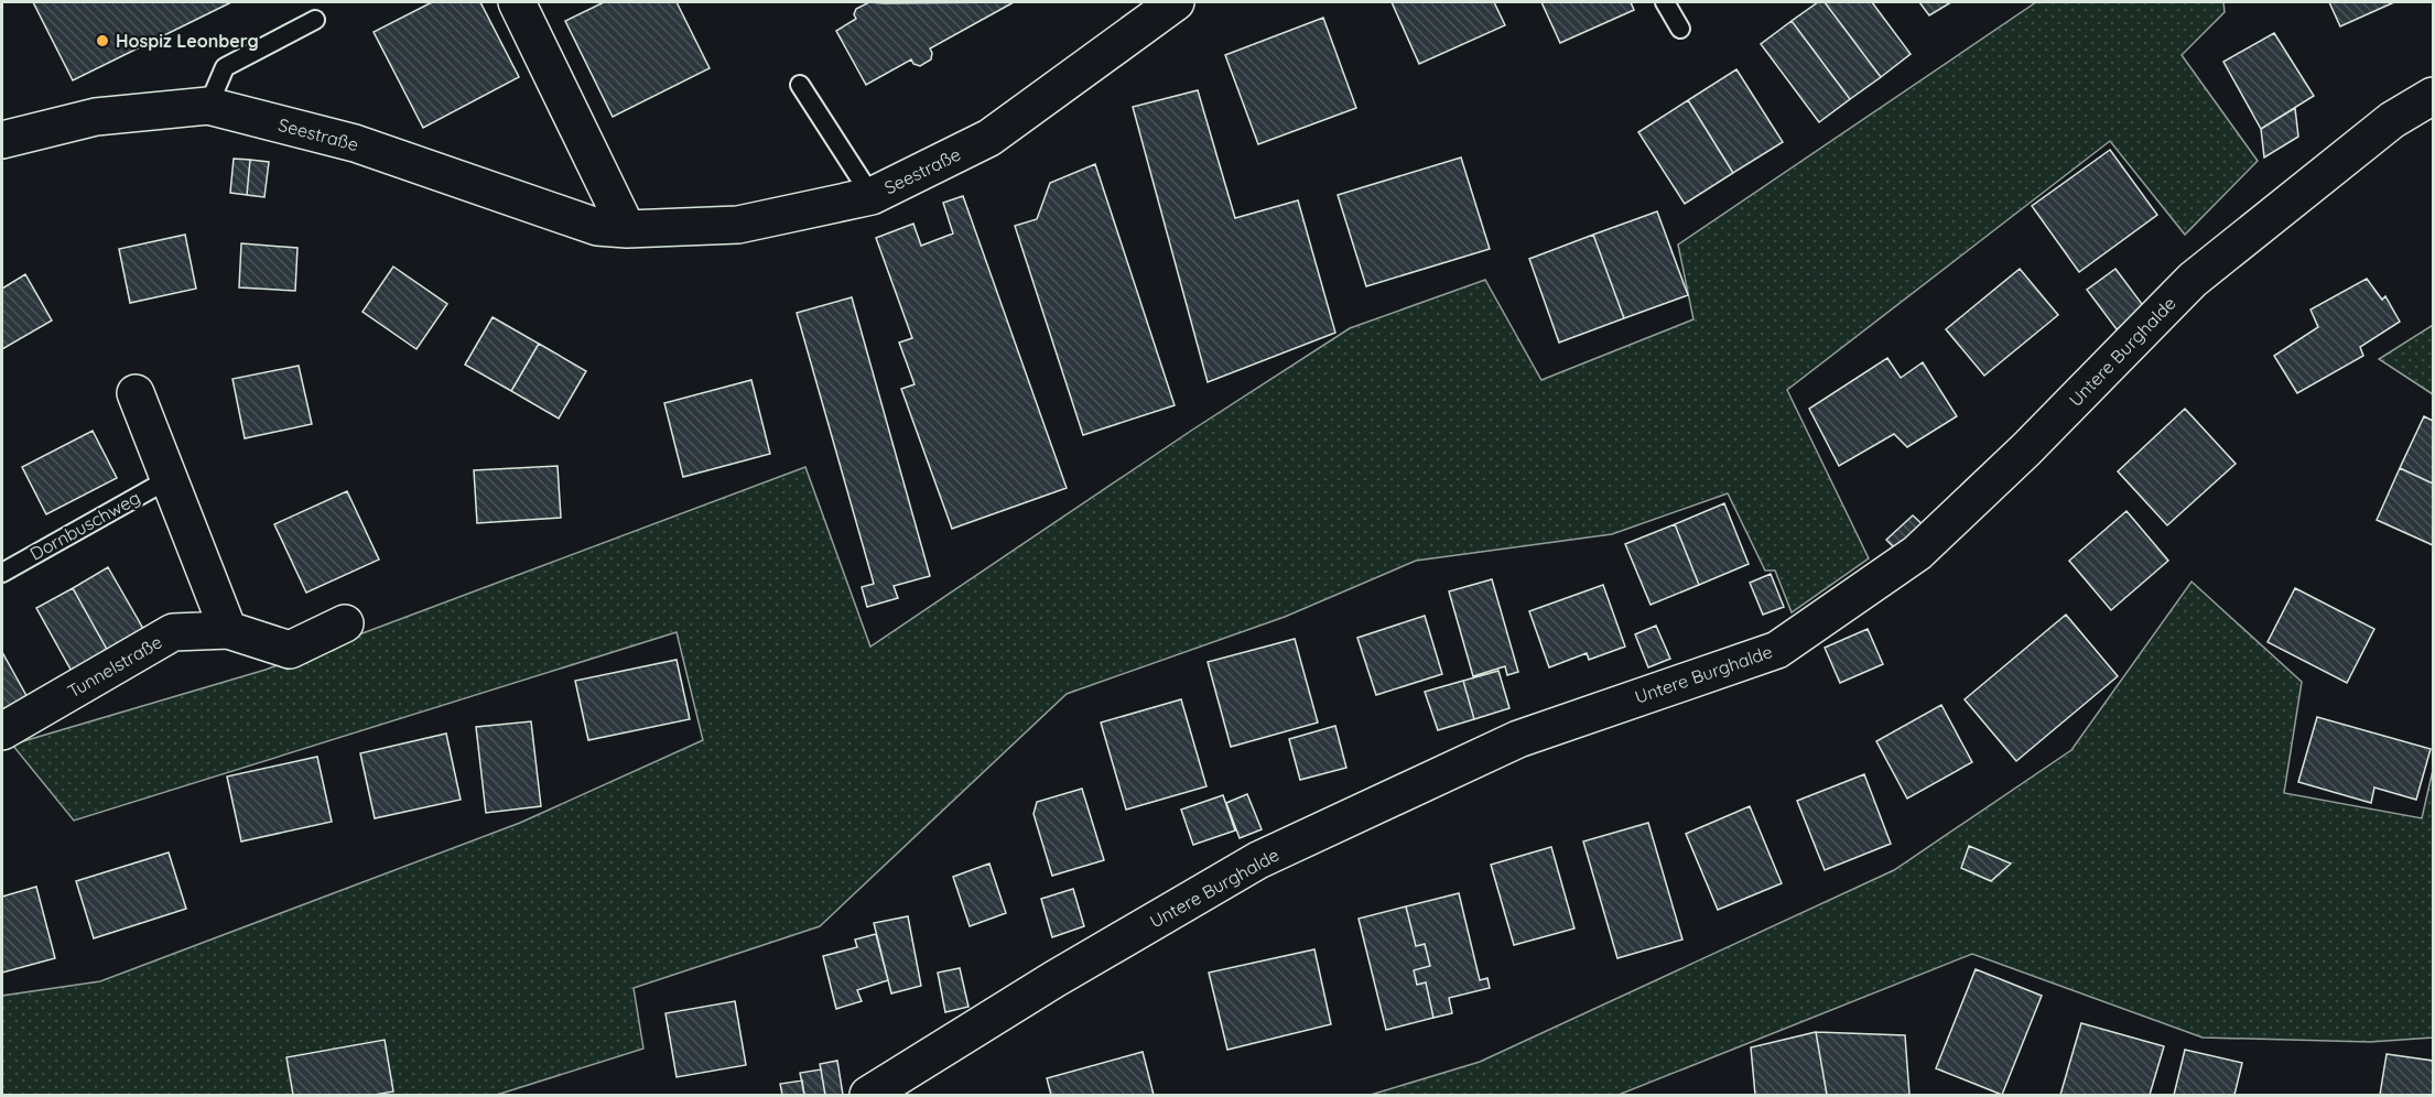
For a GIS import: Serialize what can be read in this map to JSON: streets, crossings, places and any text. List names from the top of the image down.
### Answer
{
  "streets": {
    "street": ["Seestraße", "Untere Burghalde", "Tunnelstraße"],
    "lane": ["Dornbuschweg"]
  },
  "places": ["Hospiz Leonberg"]
}
